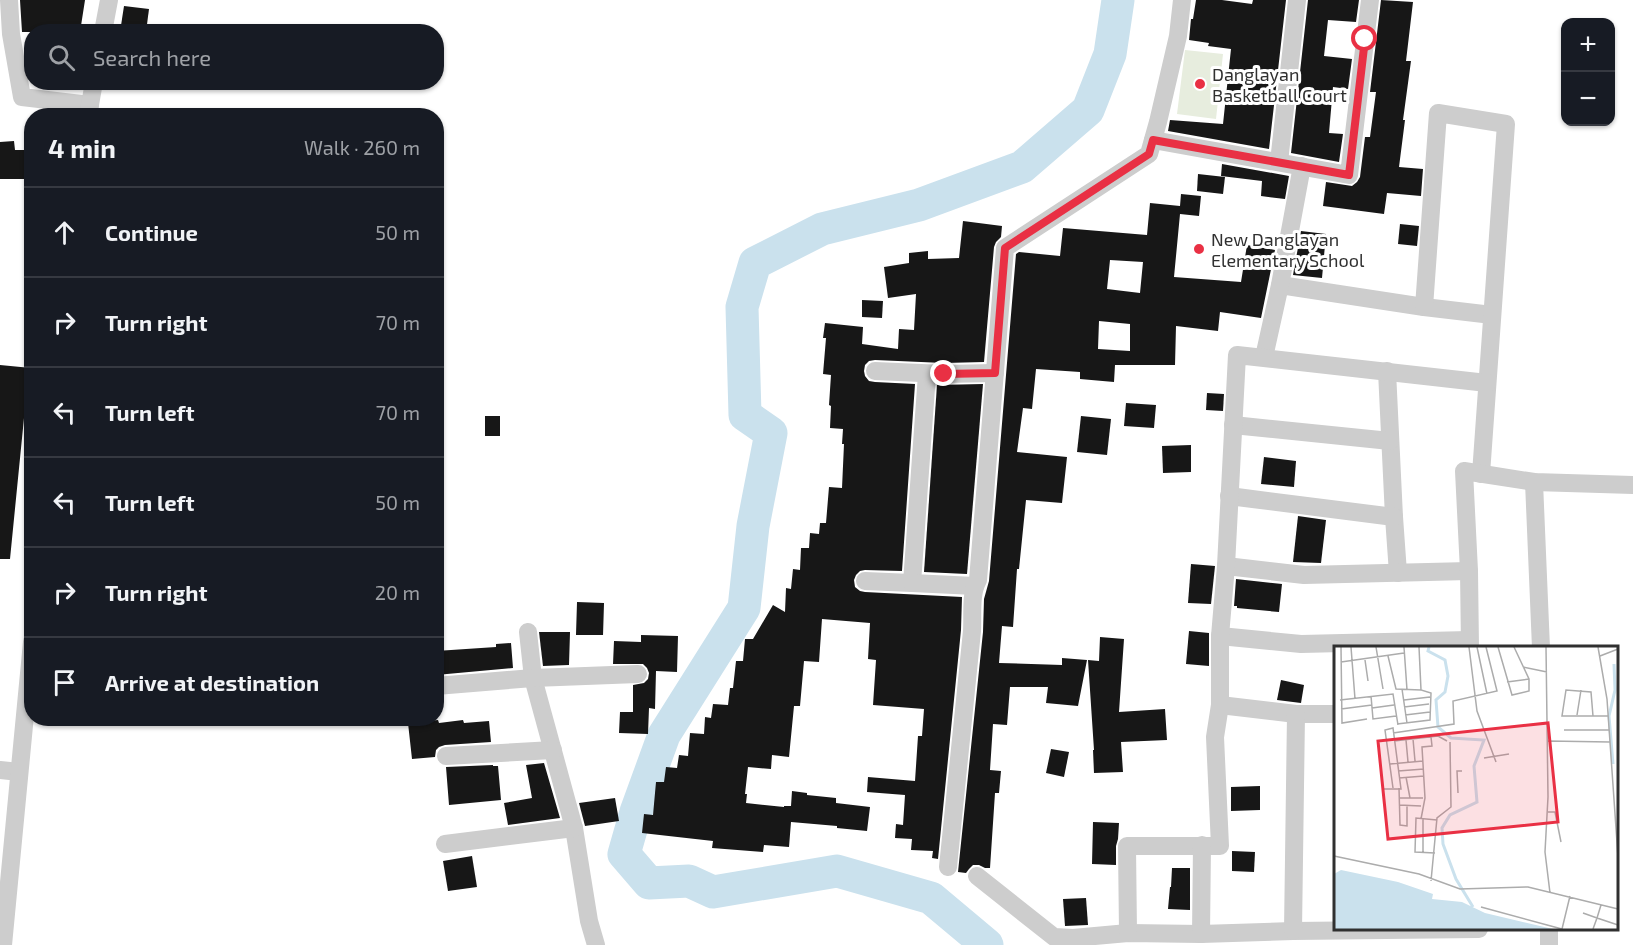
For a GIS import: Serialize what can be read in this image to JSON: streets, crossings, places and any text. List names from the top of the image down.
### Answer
{
  "places": ["Danglayan Basketball Court", "New Danglayan Elementary School"],
  "page": {
    "map_buttons": ["+", "−"],
    "search": "Search here",
    "heading": ["4 min", "Walk · 260 m"],
    "list": [
      ["Continue", "50 m"],
      ["Turn right", "70 m"],
      ["Turn left", "70 m"],
      ["Turn left", "50 m"],
      ["Turn right", "20 m"],
      "Arrive at destination"
    ]
  }
}
